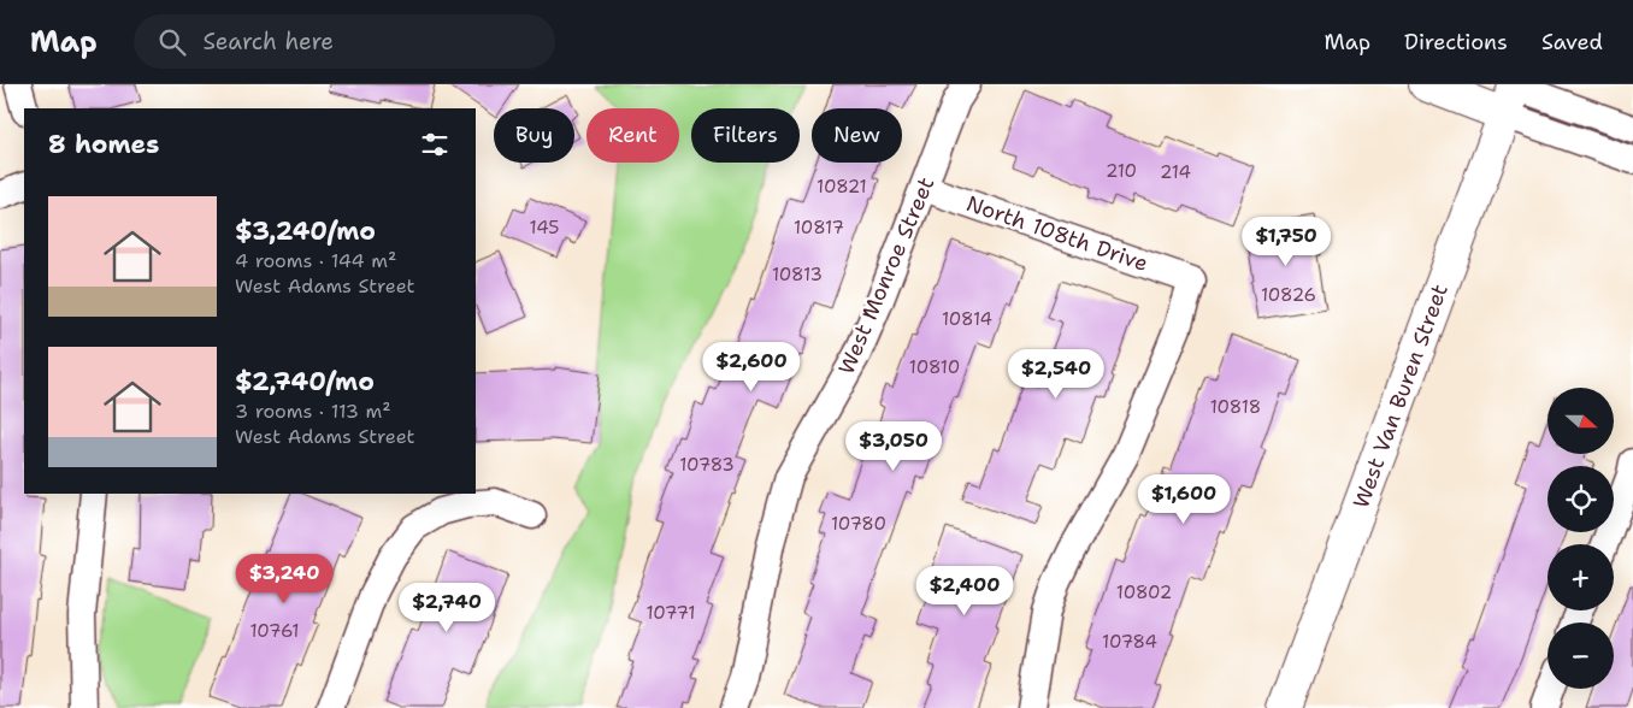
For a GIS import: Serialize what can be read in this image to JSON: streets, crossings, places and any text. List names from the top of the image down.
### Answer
{
  "streets": {
    "main road": ["West Van Buren Street"],
    "street": ["North 108th Drive", "West Monroe Street"]
  },
  "crossings": [
    ["North 108th Drive", "West Monroe Street"]
  ],
  "house_numbers": [
    "210",
    "214",
    "10821",
    "145",
    "10817",
    "10813",
    "10826",
    "10814",
    "10810",
    "10818",
    "10783",
    "10780",
    "10802",
    "10771",
    "10761",
    "10784"
  ],
  "north": "right",
  "page": {
    "header": "Map",
    "search": "Search here",
    "nav": ["Map", "Directions", "Saved"],
    "chip": [
      "Buy",
      "Rent",
      "Filters",
      "New"
    ],
    "heading": "8 homes",
    "list": [
      {
        "name": "$3,240/mo",
        "note": "4 rooms · 144 m² · West Adams Street"
      },
      {
        "name": "$2,740/mo",
        "note": "3 rooms · 113 m² · West Adams Street"
      }
    ],
    "price": [
      "$1,750",
      "$2,600",
      "$2,540",
      "$3,050",
      "$1,600",
      "$3,240",
      "$2,400",
      "$2,740"
    ],
    "map_buttons": ["+", "−"]
  }
}
